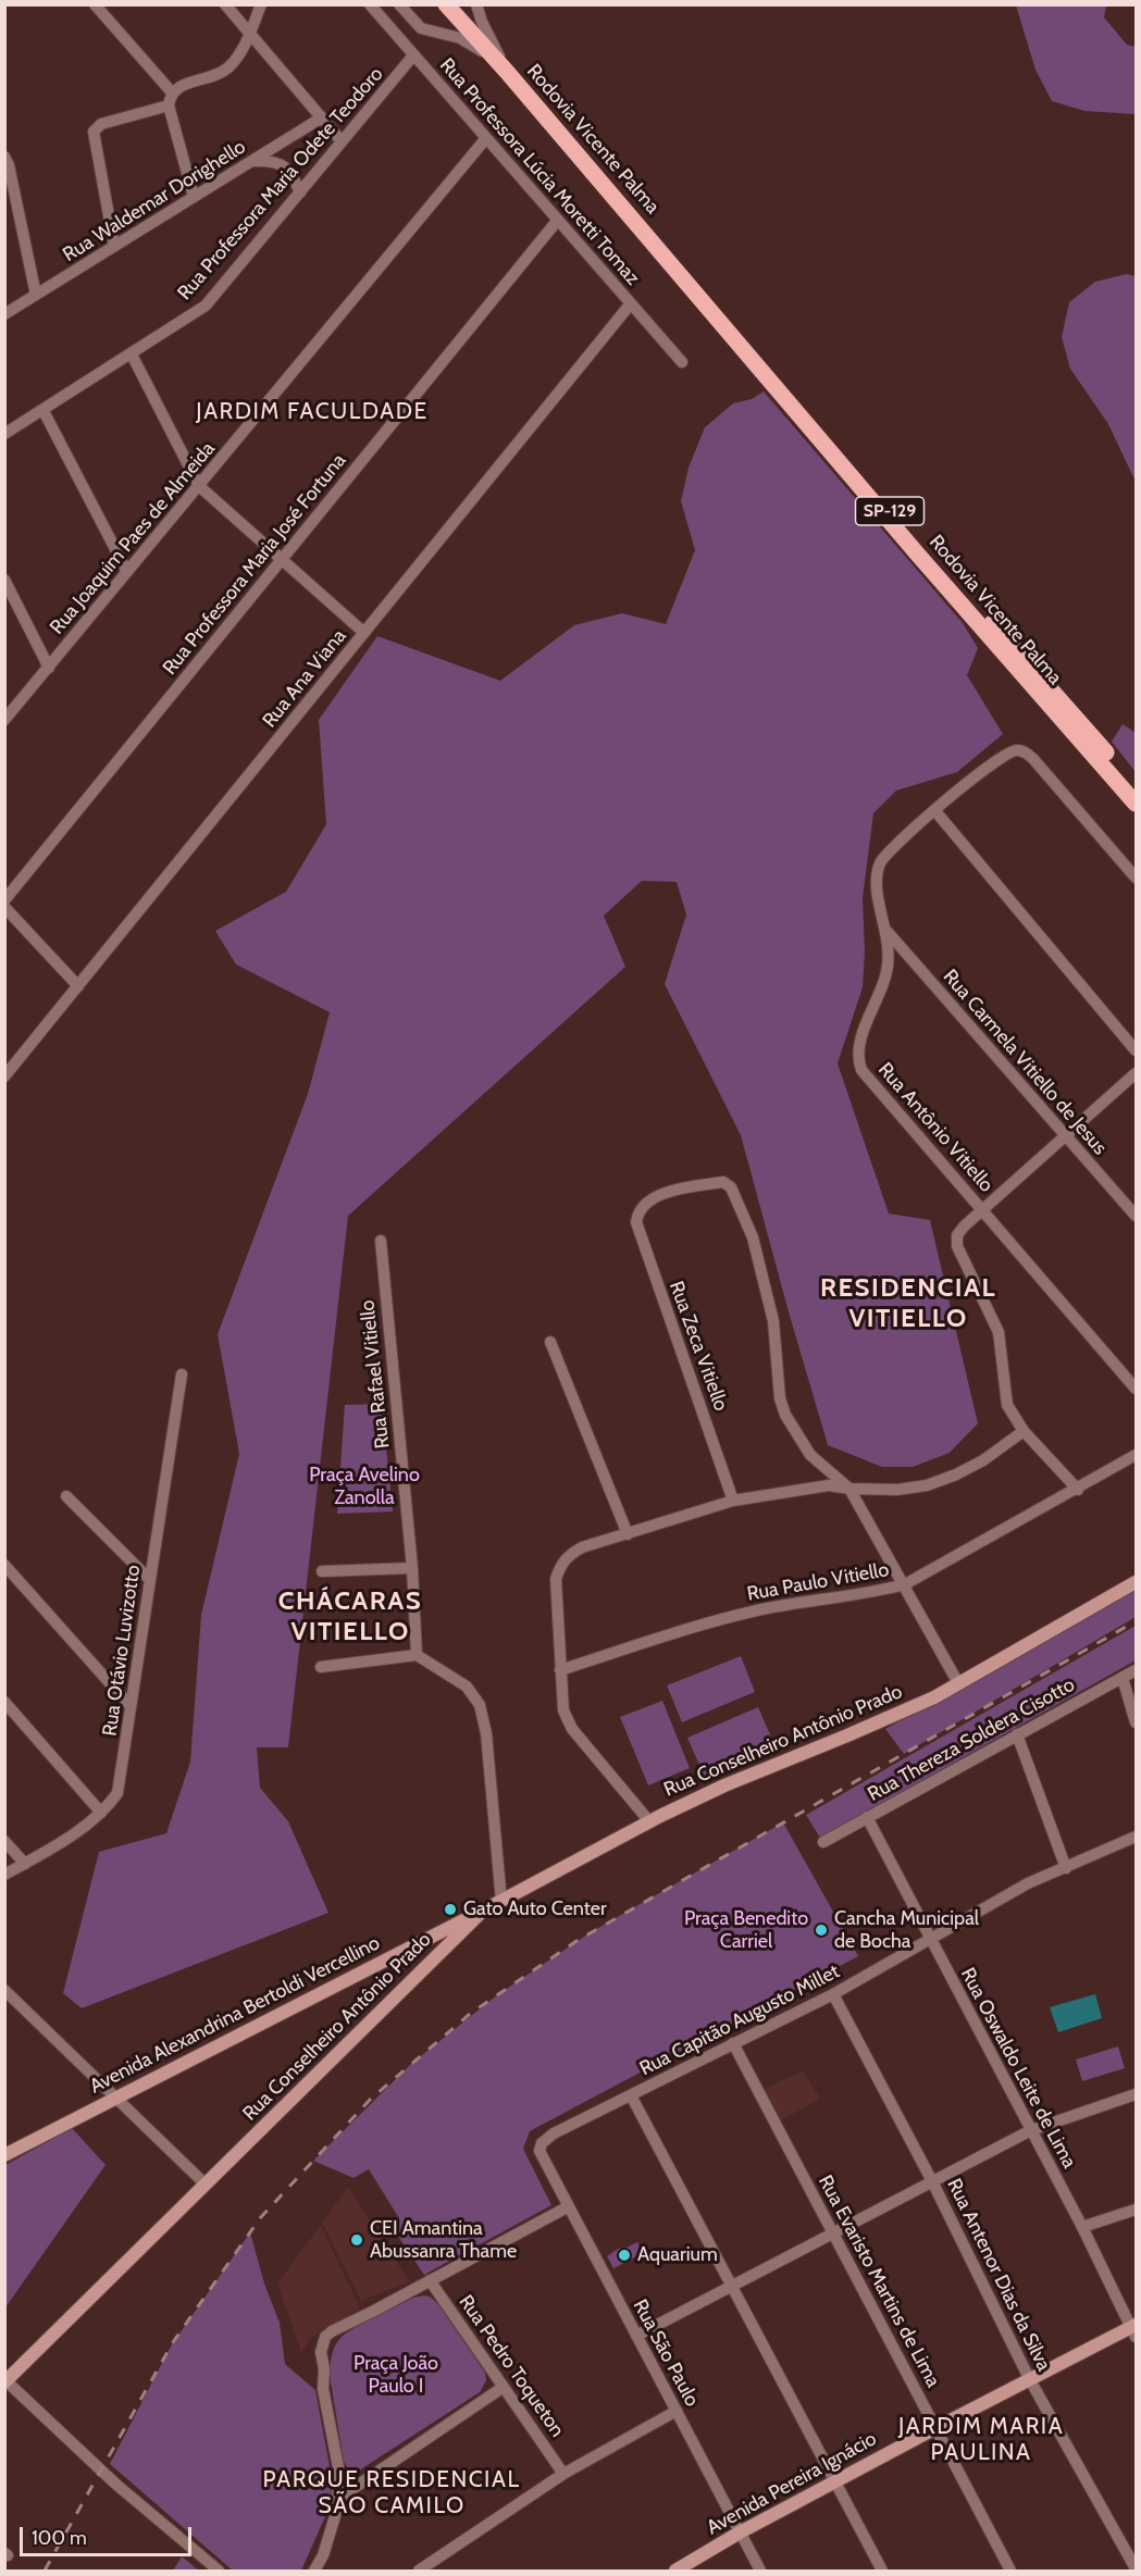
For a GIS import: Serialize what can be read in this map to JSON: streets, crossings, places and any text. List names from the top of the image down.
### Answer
{
  "streets": {
    "main road": [
      "Rodovia Vicente Palma",
      "SP-129",
      "Rua Conselheiro Antônio Prado",
      "Avenida Alexandrina Bertoldi Vercellino",
      "Avenida Pereira Ignácio"
    ],
    "street": [
      "Rua Professora Lúcia Moretti Tomaz",
      "Rua Professora Maria Odete Teodoro",
      "Rua Waldemar Dorighello",
      "Rua Joaquim Paes de Almeida",
      "Rua Professora Maria José Fortuna",
      "Rua Ana Viana",
      "Rua Carmela Vitiello de Jesus",
      "Rua Antônio Vitiello",
      "Rua Zeca Vitiello",
      "Rua Rafael Vitiello",
      "Rua Paulo Vitiello",
      "Rua Otávio Luvizotto",
      "Rua Thereza Soldera Cisotto",
      "Rua Capitão Augusto Millet",
      "Rua Oswaldo Leite de Lima",
      "Rua Antenor Dias da Silva",
      "Rua Evaristo Martins de Lima",
      "Rua São Paulo",
      "Rua Pedro Toqueton"
    ]
  },
  "crossings": [
    ["Rodovia Vicente Palma", "SP-129"],
    ["Rua Professora Lúcia Moretti Tomaz", "Rua Professora Maria Odete Teodoro"],
    ["Rua Professora Lúcia Moretti Tomaz", "Rua Joaquim Paes de Almeida"],
    ["Rua Professora Lúcia Moretti Tomaz", "Rua Professora Maria José Fortuna"],
    ["Rua Professora Lúcia Moretti Tomaz", "Rua Ana Viana"],
    ["Rua Carmela Vitiello de Jesus", "Rua Antônio Vitiello"],
    ["Rua Thereza Soldera Cisotto", "Rua Oswaldo Leite de Lima"],
    ["Rua Conselheiro Antônio Prado", "Avenida Alexandrina Bertoldi Vercellino"],
    ["Rua Capitão Augusto Millet", "Rua Oswaldo Leite de Lima"],
    ["Rua Capitão Augusto Millet", "Rua Antenor Dias da Silva"],
    ["Rua Capitão Augusto Millet", "Rua Evaristo Martins de Lima"],
    ["Rua Capitão Augusto Millet", "Rua São Paulo"],
    ["Rua Oswaldo Leite de Lima", "Avenida Pereira Ignácio"],
    ["Rua Antenor Dias da Silva", "Avenida Pereira Ignácio"],
    ["Rua Evaristo Martins de Lima", "Avenida Pereira Ignácio"],
    ["Rua São Paulo", "Avenida Pereira Ignácio"]
  ],
  "districts": [
    "JARDIM FACULDADE",
    "RESIDENCIAL VITIELLO",
    "CHÁCARAS VITIELLO",
    "JARDIM MARIA PAULINA",
    "PARQUE RESIDENCIAL SÃO CAMILO"
  ],
  "parks": ["Praça Avelino Zanolla", "Praça Benedito Carriel", "Praça João Paulo I"],
  "places": [
    "Gato Auto Center",
    "Cancha Municipal de Bocha",
    "CEI Amantina Abussanra Thame",
    "Aquarium"
  ],
  "scale_bar": "100 m"
}
